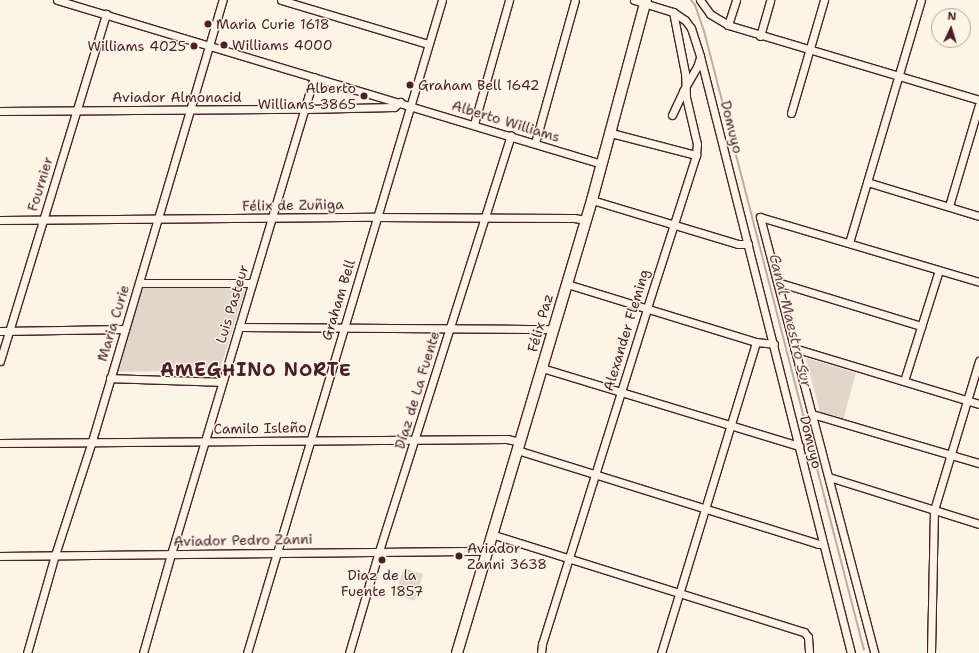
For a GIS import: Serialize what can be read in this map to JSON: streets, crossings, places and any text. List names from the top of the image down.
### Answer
{
  "streets": {
    "main road": ["Félix Paz"],
    "street": [
      "Aviador Almonacid",
      "Alberto Williams",
      "Domuyo",
      "Fournier",
      "Félix de Zuñiga",
      "Graham Bell",
      "Luis Pasteur",
      "Maria Curie",
      "Alexander Fleming",
      "Díaz de La Fuente",
      "Camilo Isleño",
      "Aviador Pedro Zanni"
    ]
  },
  "crossings": [
    ["Aviador Almonacid", "Alberto Williams"],
    ["Aviador Almonacid", "Fournier"],
    ["Aviador Almonacid", "Luis Pasteur"],
    ["Aviador Almonacid", "Maria Curie"],
    ["Alberto Williams", "Fournier"],
    ["Alberto Williams", "Graham Bell"],
    ["Alberto Williams", "Luis Pasteur"],
    ["Alberto Williams", "Maria Curie"],
    ["Alberto Williams", "Félix Paz"],
    ["Alberto Williams", "Díaz de La Fuente"],
    ["Domuyo", "Alexander Fleming"],
    ["Domuyo", "Camilo Isleño"],
    ["Fournier", "Félix de Zuñiga"],
    ["Félix de Zuñiga", "Graham Bell"],
    ["Félix de Zuñiga", "Luis Pasteur"],
    ["Félix de Zuñiga", "Maria Curie"],
    ["Félix de Zuñiga", "Félix Paz"],
    ["Félix de Zuñiga", "Díaz de La Fuente"],
    ["Graham Bell", "Camilo Isleño"],
    ["Graham Bell", "Aviador Pedro Zanni"],
    ["Luis Pasteur", "Camilo Isleño"],
    ["Luis Pasteur", "Aviador Pedro Zanni"],
    ["Maria Curie", "Camilo Isleño"],
    ["Maria Curie", "Aviador Pedro Zanni"],
    ["Félix Paz", "Camilo Isleño"],
    ["Félix Paz", "Aviador Pedro Zanni"],
    ["Alexander Fleming", "Camilo Isleño"],
    ["Díaz de La Fuente", "Camilo Isleño"],
    ["Díaz de La Fuente", "Aviador Pedro Zanni"]
  ],
  "districts": ["AMEGHINO NORTE"],
  "water": ["Canal Maestro Sur"],
  "places": [
    "Maria Curie 1618",
    "Williams 4000",
    "Williams 4025",
    "Graham Bell 1642",
    "Alberto Williams 3865",
    "Aviador Zanni 3638",
    "Diaz de la Fuente 1857"
  ],
  "north": "top"
}
